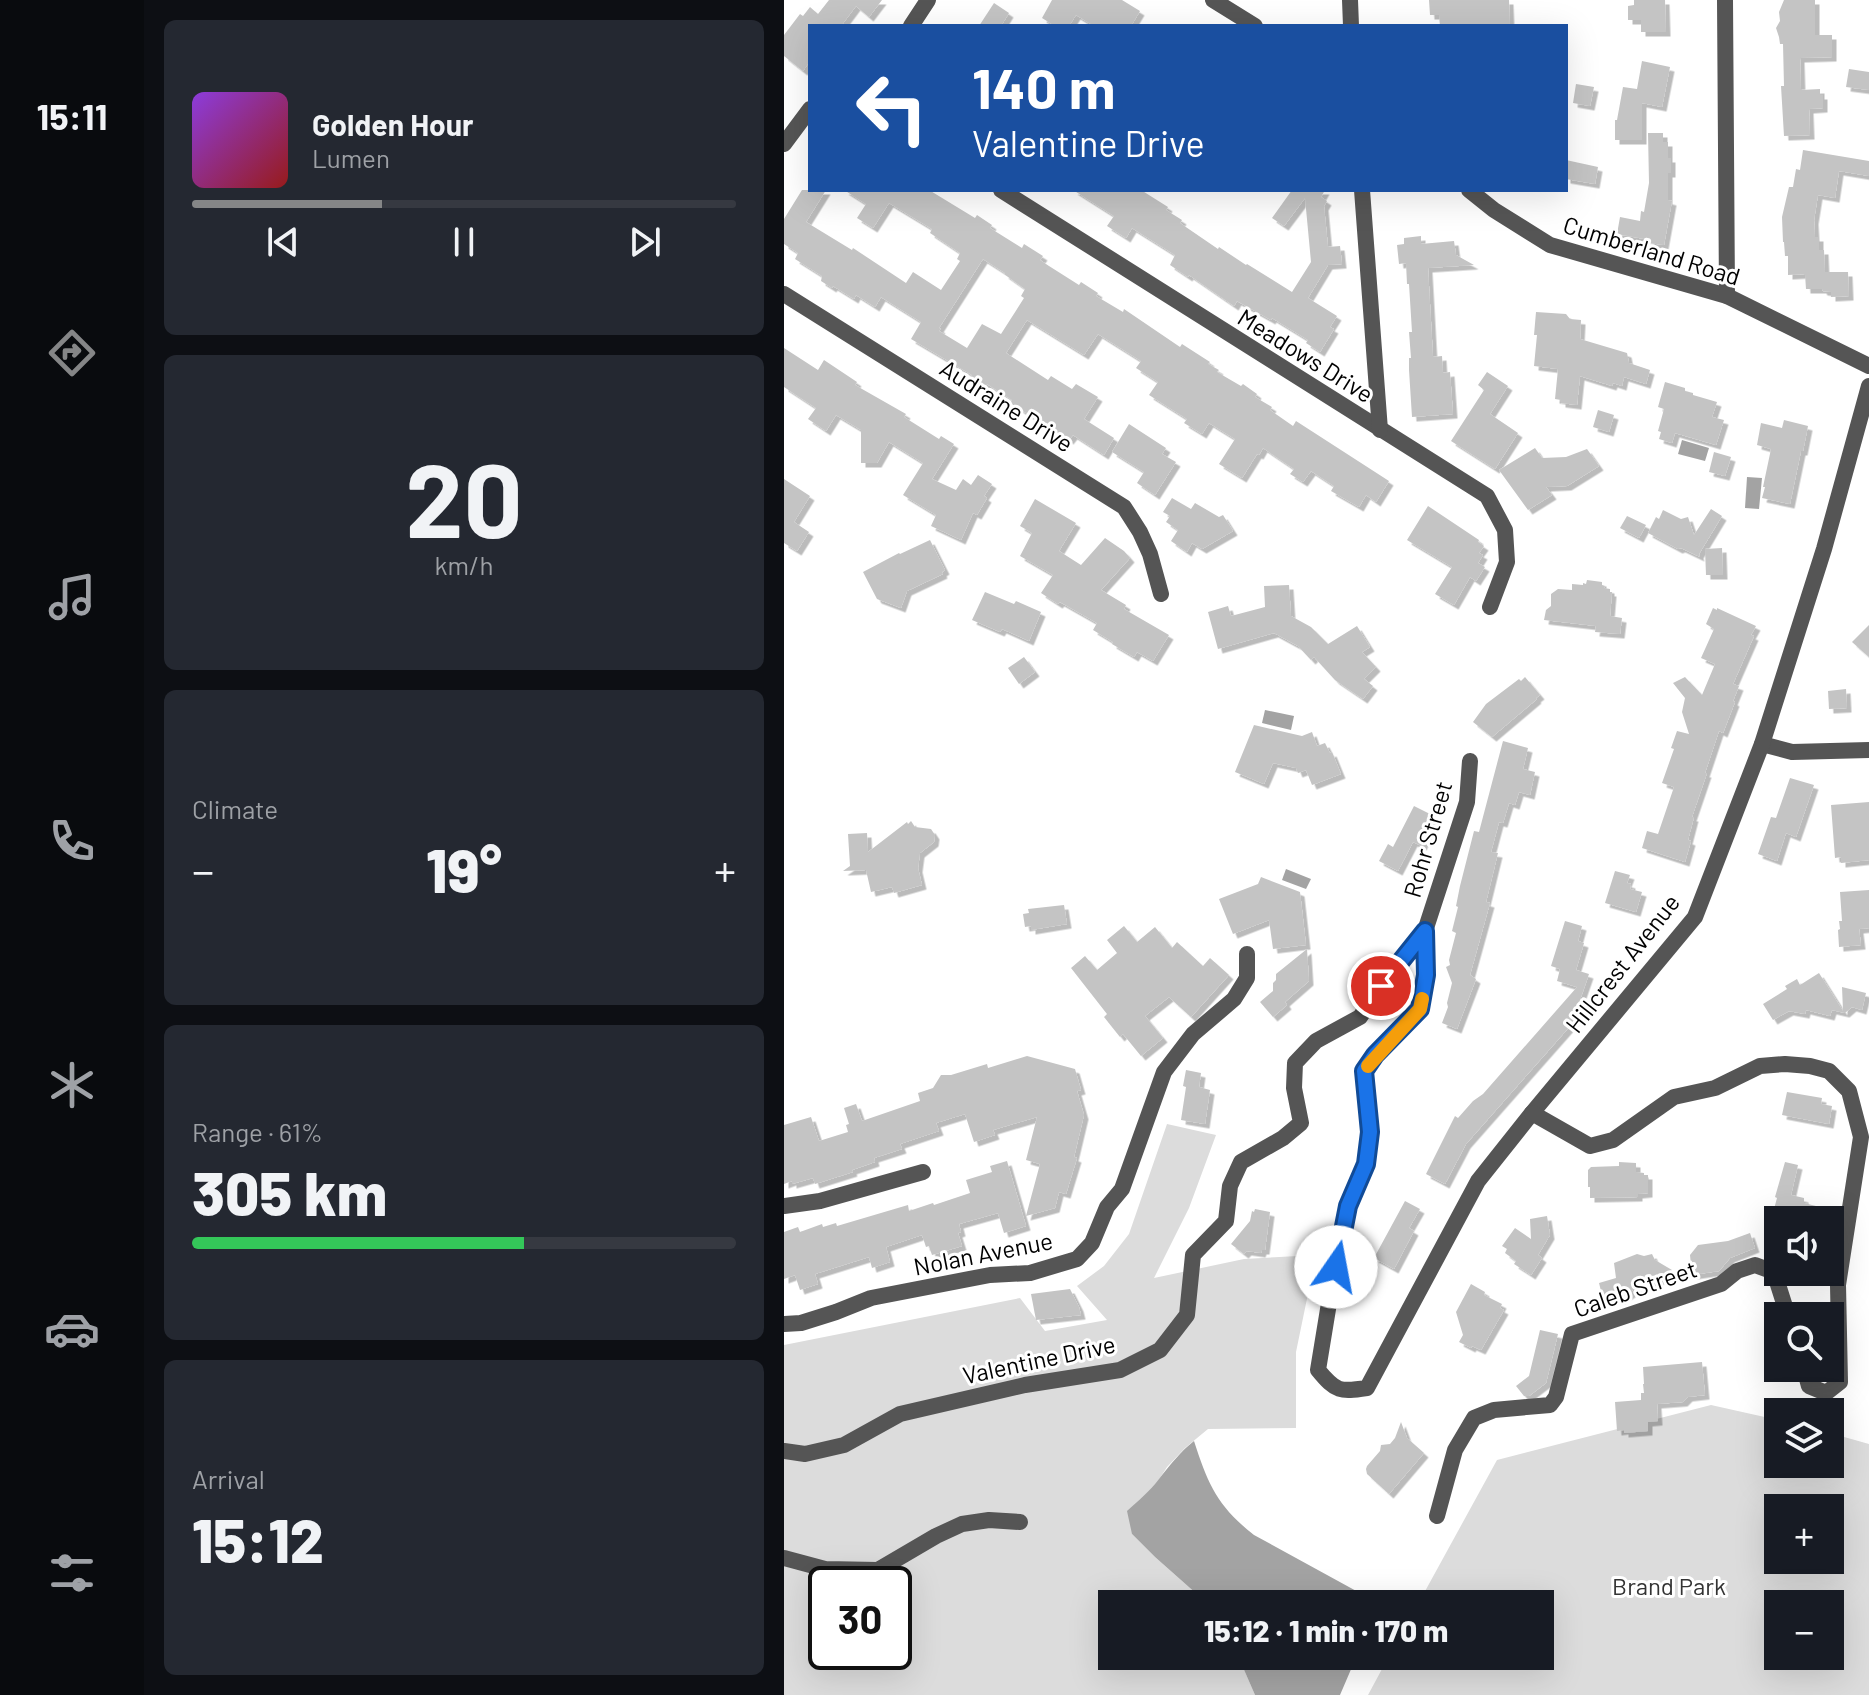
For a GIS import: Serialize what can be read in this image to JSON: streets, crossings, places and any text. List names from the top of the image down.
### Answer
{
  "streets": {
    "street": [
      "Cumberland Road",
      "Meadows Drive",
      "Audraine Drive",
      "Rohr Street",
      "Hillcrest Avenue",
      "Nolan Avenue",
      "Caleb Street",
      "Valentine Drive"
    ]
  },
  "crossings": [
    ["Rohr Street", "Hillcrest Avenue"],
    ["Rohr Street", "Valentine Drive"]
  ],
  "parks": ["Brand Park"],
  "page": {
    "tabs": "15:11",
    "turn": ["140 m", "Valentine Drive"],
    "song": ["Golden Hour", "Lumen"],
    "tile": [
      ["20", "km/h"],
      "Climate",
      ["Range · 61%", "305 km"],
      ["Arrival", "15:12"]
    ],
    "heat": ["−", "19°", "+"],
    "map_buttons": ["+", "−"],
    "limit": "30",
    "trip": "15:12 · 1 min · 170 m"
  }
}
